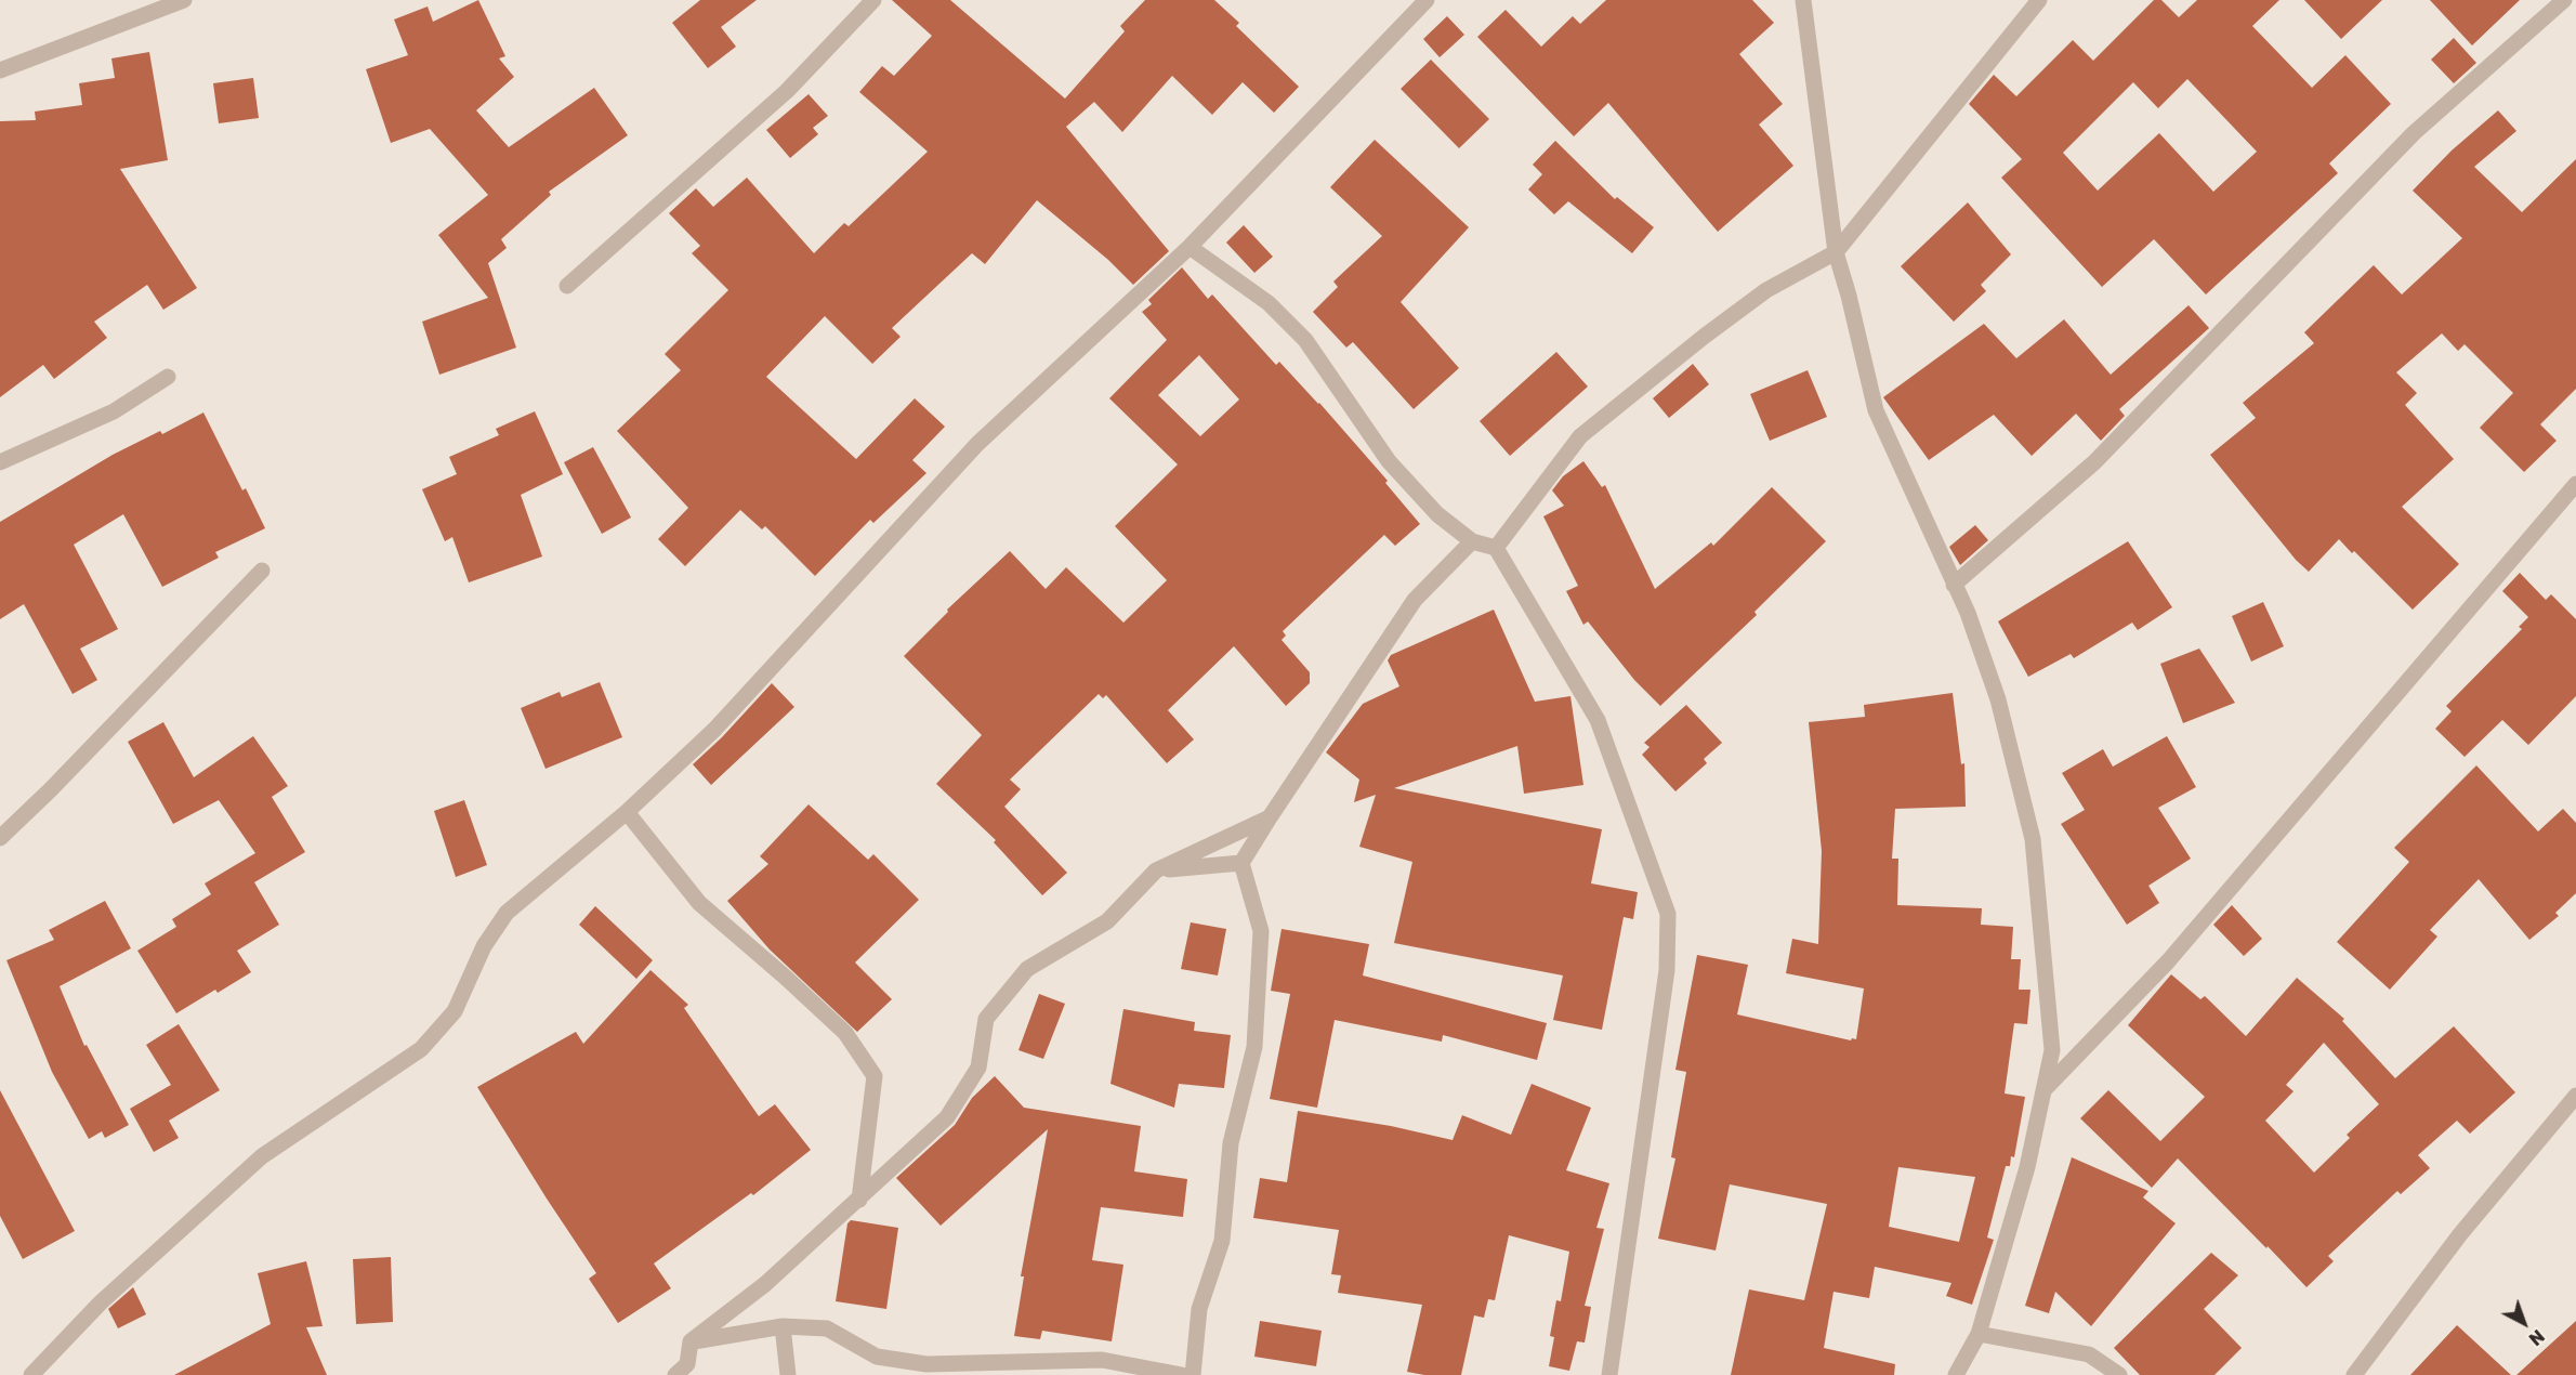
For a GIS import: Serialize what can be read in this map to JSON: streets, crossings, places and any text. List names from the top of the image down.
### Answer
{
  "north": "bottom right"
}
